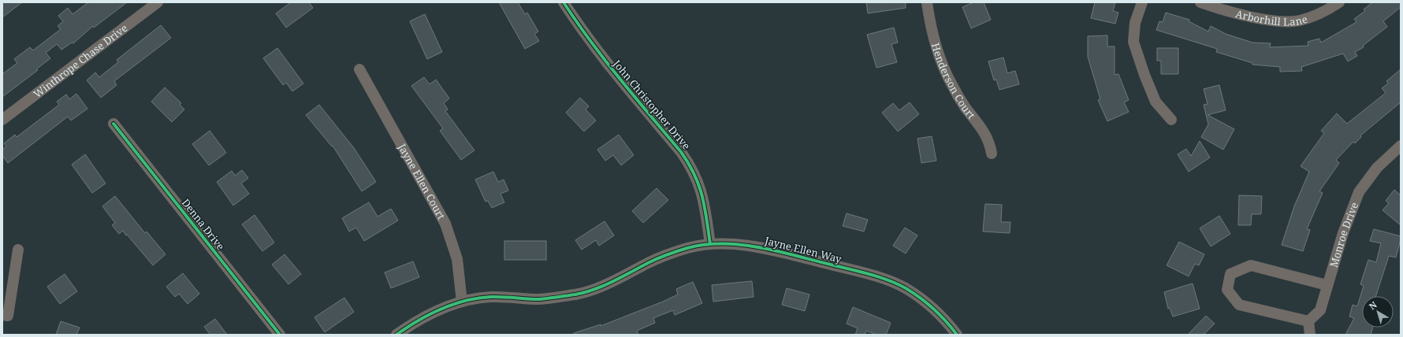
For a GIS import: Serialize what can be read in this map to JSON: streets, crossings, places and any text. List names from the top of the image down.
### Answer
{
  "streets": {
    "street": [
      "Arborhill Lane",
      "Winthrope Chase Drive",
      "Henderson Court",
      "John Christopher Drive",
      "Jayne Ellen Court",
      "Denna Drive",
      "Monroe Drive",
      "Jayne Ellen Way"
    ]
  },
  "crossings": [
    ["John Christopher Drive", "Jayne Ellen Way"],
    ["Jayne Ellen Court", "Jayne Ellen Way"]
  ],
  "north": "top left"
}
